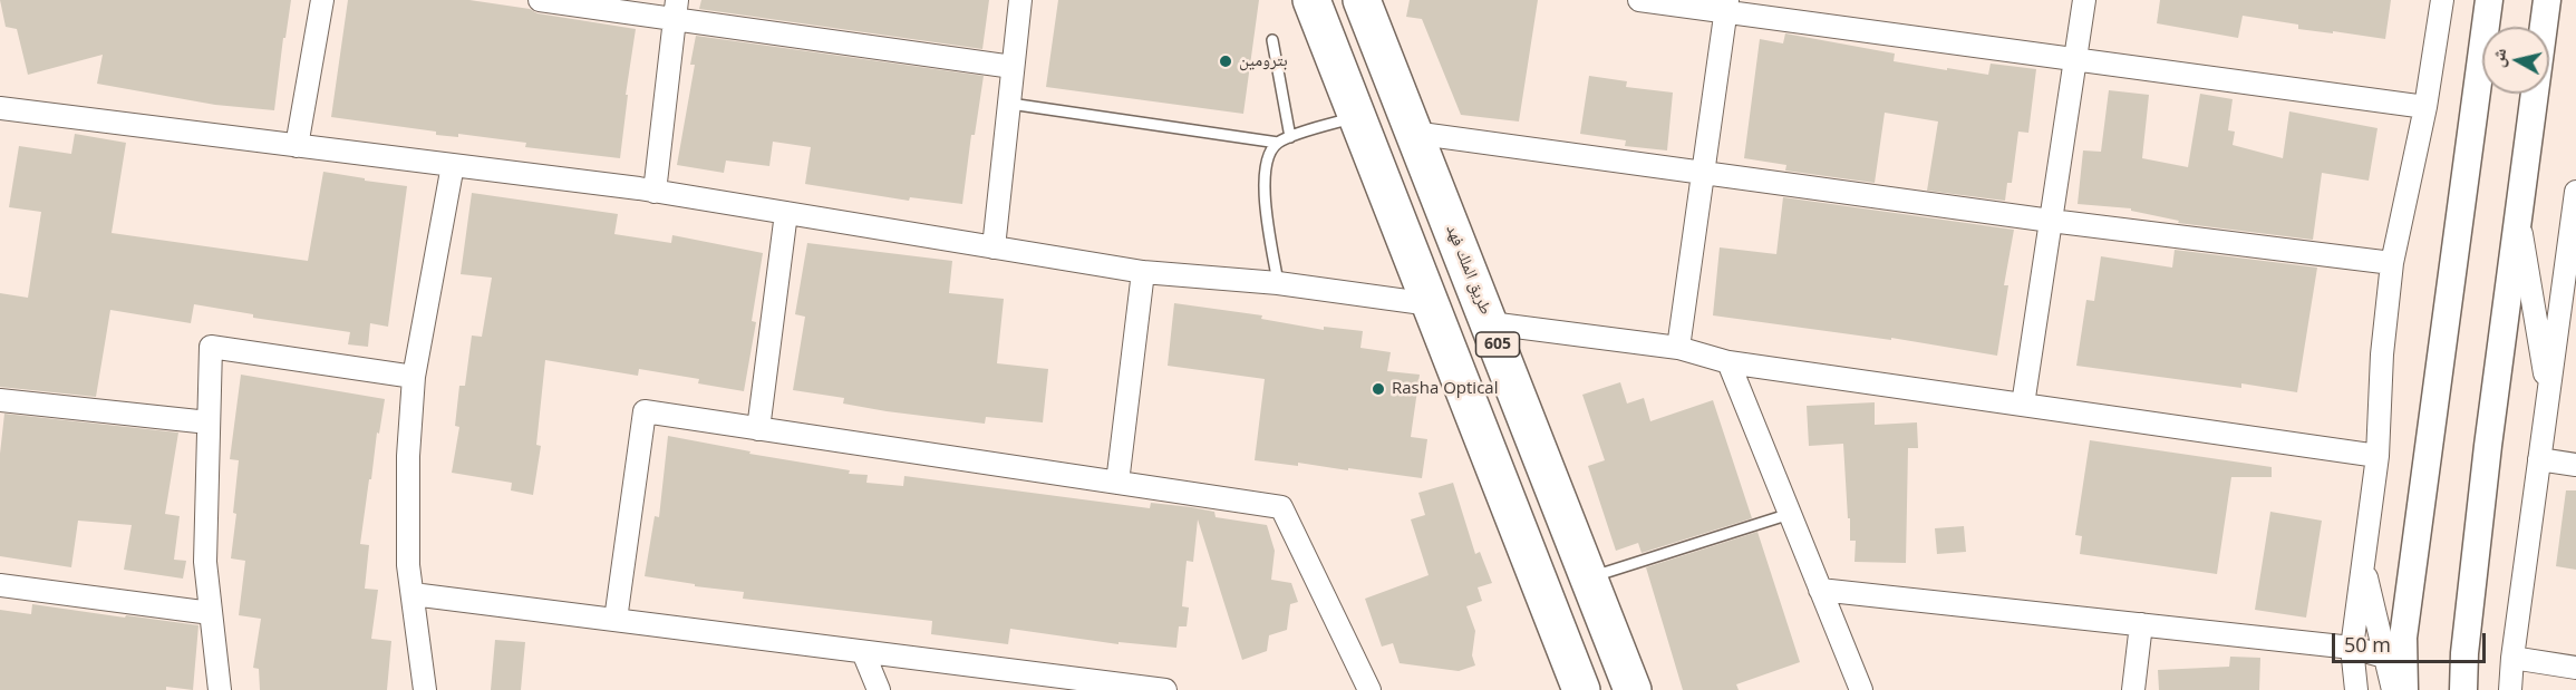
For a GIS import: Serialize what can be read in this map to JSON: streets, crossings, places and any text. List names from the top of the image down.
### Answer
{
  "streets": {
    "highway": ["طريق الملك فهد", "605"]
  },
  "places": ["بترومين", "Rasha Optical"],
  "scale_bar": "50 m",
  "north": "left"
}
